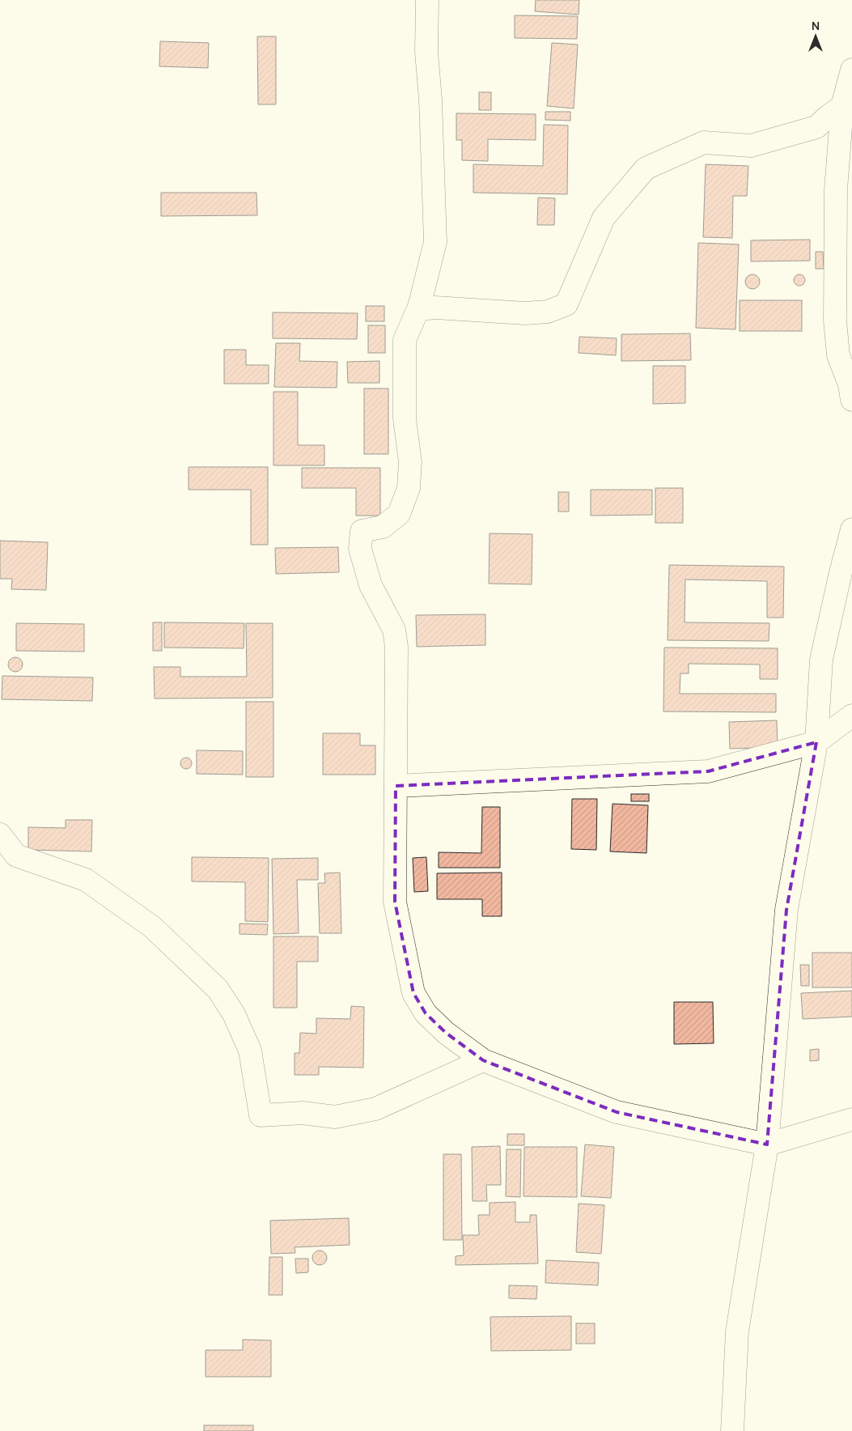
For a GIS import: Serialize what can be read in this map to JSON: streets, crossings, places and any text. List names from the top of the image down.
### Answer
{
  "north": "top"
}
